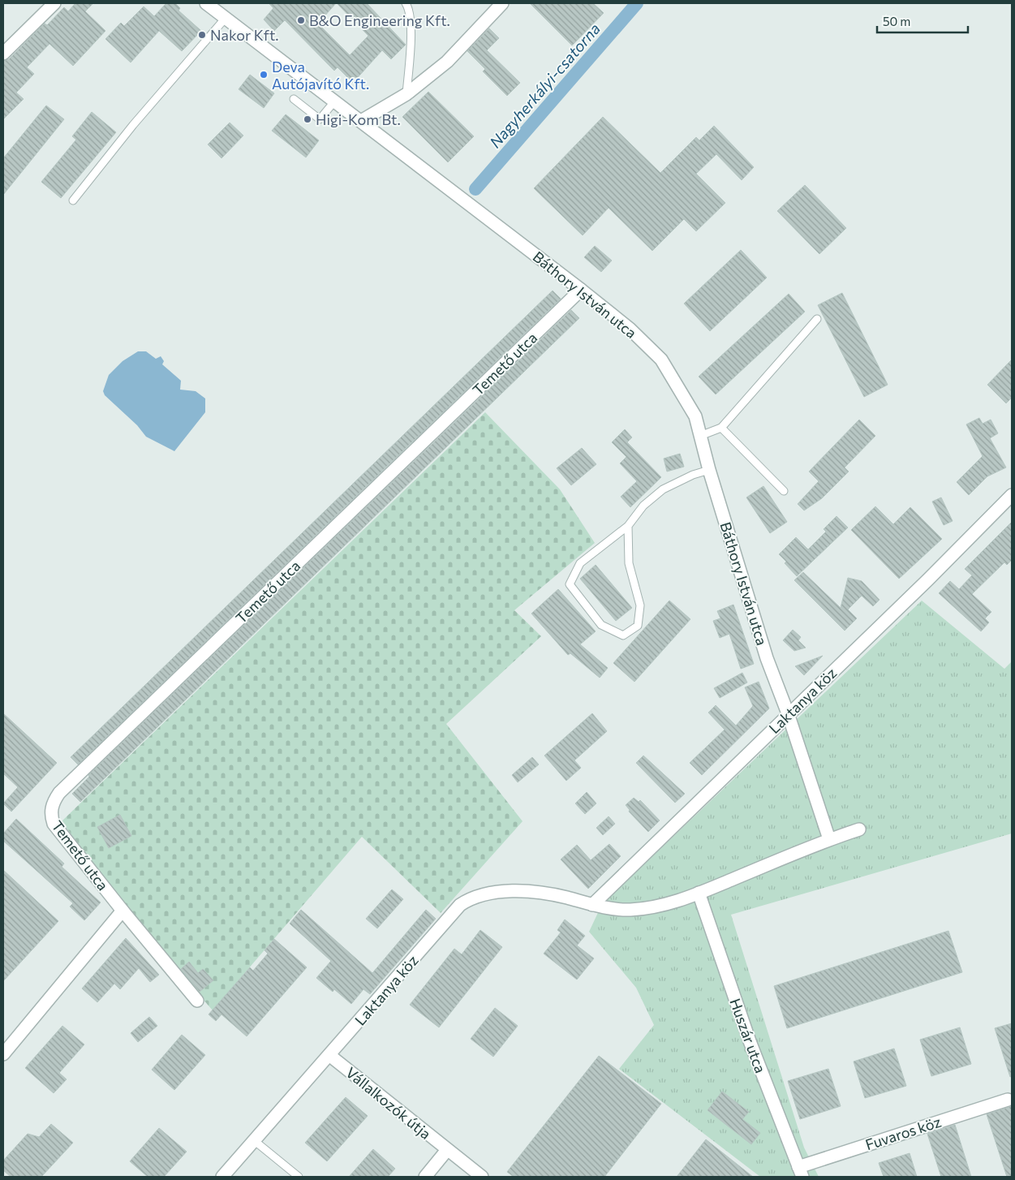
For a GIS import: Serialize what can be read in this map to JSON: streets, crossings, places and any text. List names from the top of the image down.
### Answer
{
  "streets": {
    "street": [
      "Báthory István utca",
      "Temető utca",
      "Laktanya köz",
      "Huszár utca",
      "Vállalkozók útja",
      "Fuvaros köz"
    ]
  },
  "crossings": [
    ["Báthory István utca", "Temető utca"],
    ["Báthory István utca", "Laktanya köz"],
    ["Laktanya köz", "Huszár utca"],
    ["Laktanya köz", "Vállalkozók útja"],
    ["Huszár utca", "Fuvaros köz"]
  ],
  "water": ["Nagyherkályi-csatorna"],
  "places": [
    "B&O Engineering Kft.",
    "Nakor Kft.",
    "Deva Autójavító Kft.",
    "Higi-Kom Bt."
  ],
  "scale_bar": "50 m"
}
